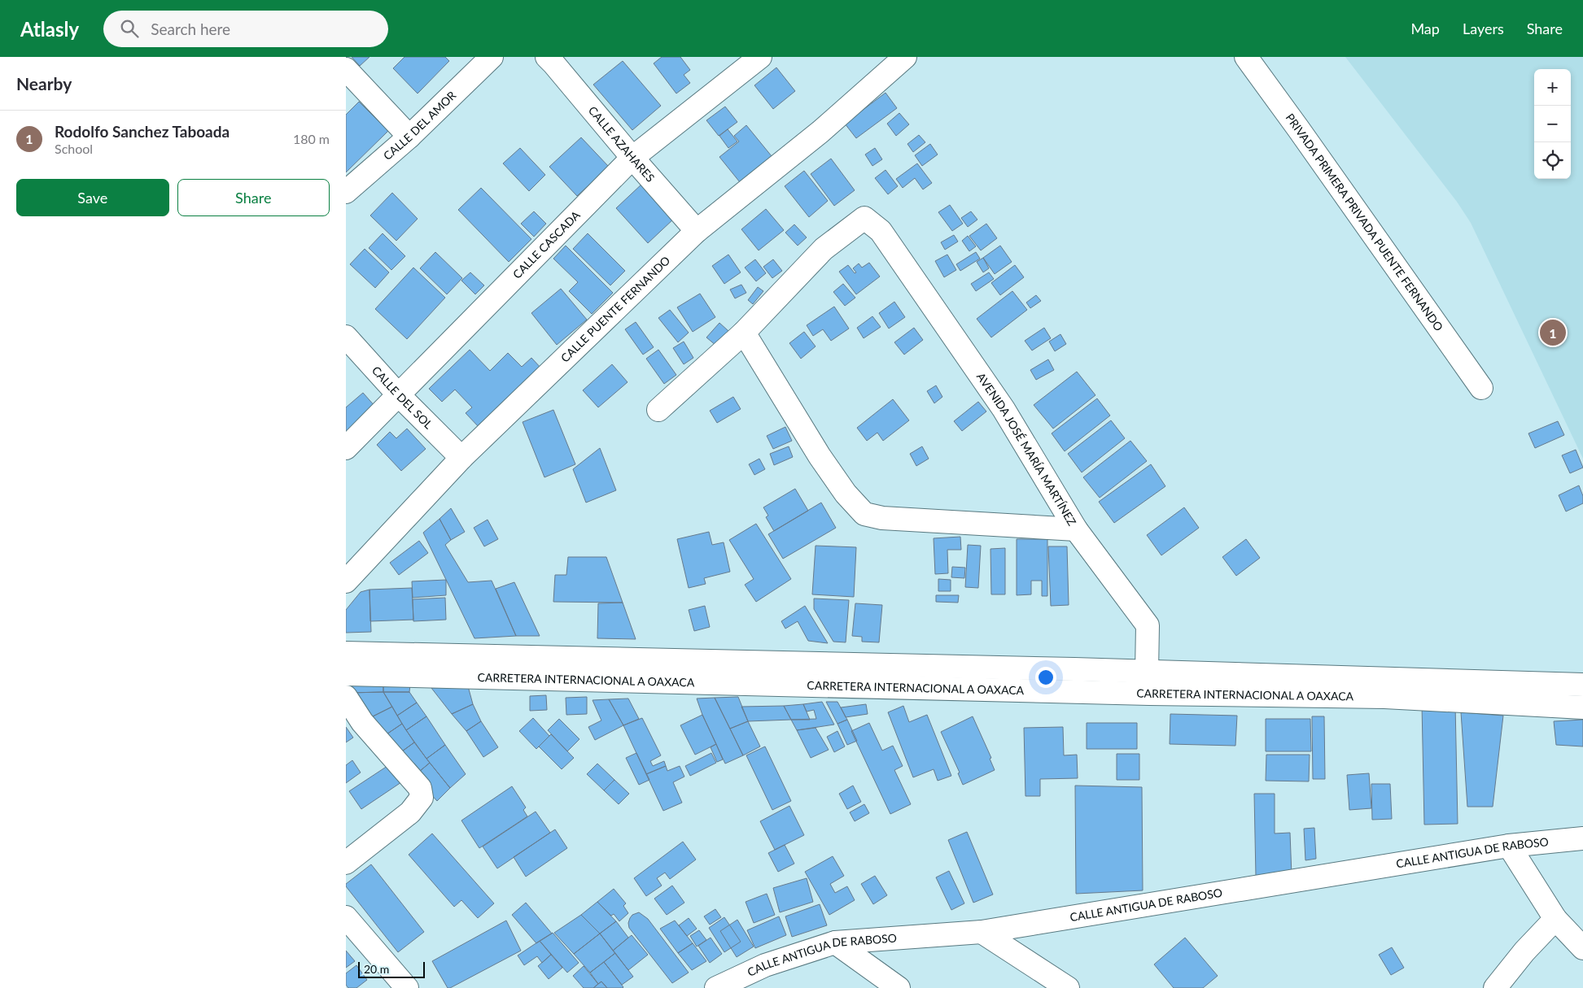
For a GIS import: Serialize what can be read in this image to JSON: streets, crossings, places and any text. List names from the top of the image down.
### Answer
{
  "streets": {
    "street": [
      "CALLE DEL AMOR",
      "CALLE AZAHARES",
      "PRIVADA PRIMERA PRIVADA PUENTE FERNANDO",
      "CALLE CASCADA",
      "CALLE PUENTE FERNANDO",
      "CALLE DEL SOL",
      "AVENIDA JOSÉ MARÍA MARTÍNEZ",
      "CARRETERA INTERNACIONAL A OAXACA",
      "CALLE ANTIGUA DE RABOSO"
    ]
  },
  "crossings": [
    ["CALLE AZAHARES", "CALLE CASCADA"],
    ["CALLE AZAHARES", "CALLE PUENTE FERNANDO"],
    ["CALLE CASCADA", "CALLE DEL SOL"],
    ["CALLE PUENTE FERNANDO", "CALLE DEL SOL"],
    ["AVENIDA JOSÉ MARÍA MARTÍNEZ", "CARRETERA INTERNACIONAL A OAXACA"]
  ],
  "scale_bar": "20 m",
  "page": {
    "header": "Atlasly",
    "search": "Search here",
    "nav": ["Map", "Layers", "Share"],
    "heading": "Nearby",
    "map_buttons": ["+", "−"],
    "list": [
      {
        "mark": "1",
        "name": "Rodolfo Sanchez Taboada",
        "note": "School",
        "value": "180 m"
      }
    ],
    "buttons": ["Save", "Share"],
    "pins": "1",
    "scale": "20 m"
  }
}
